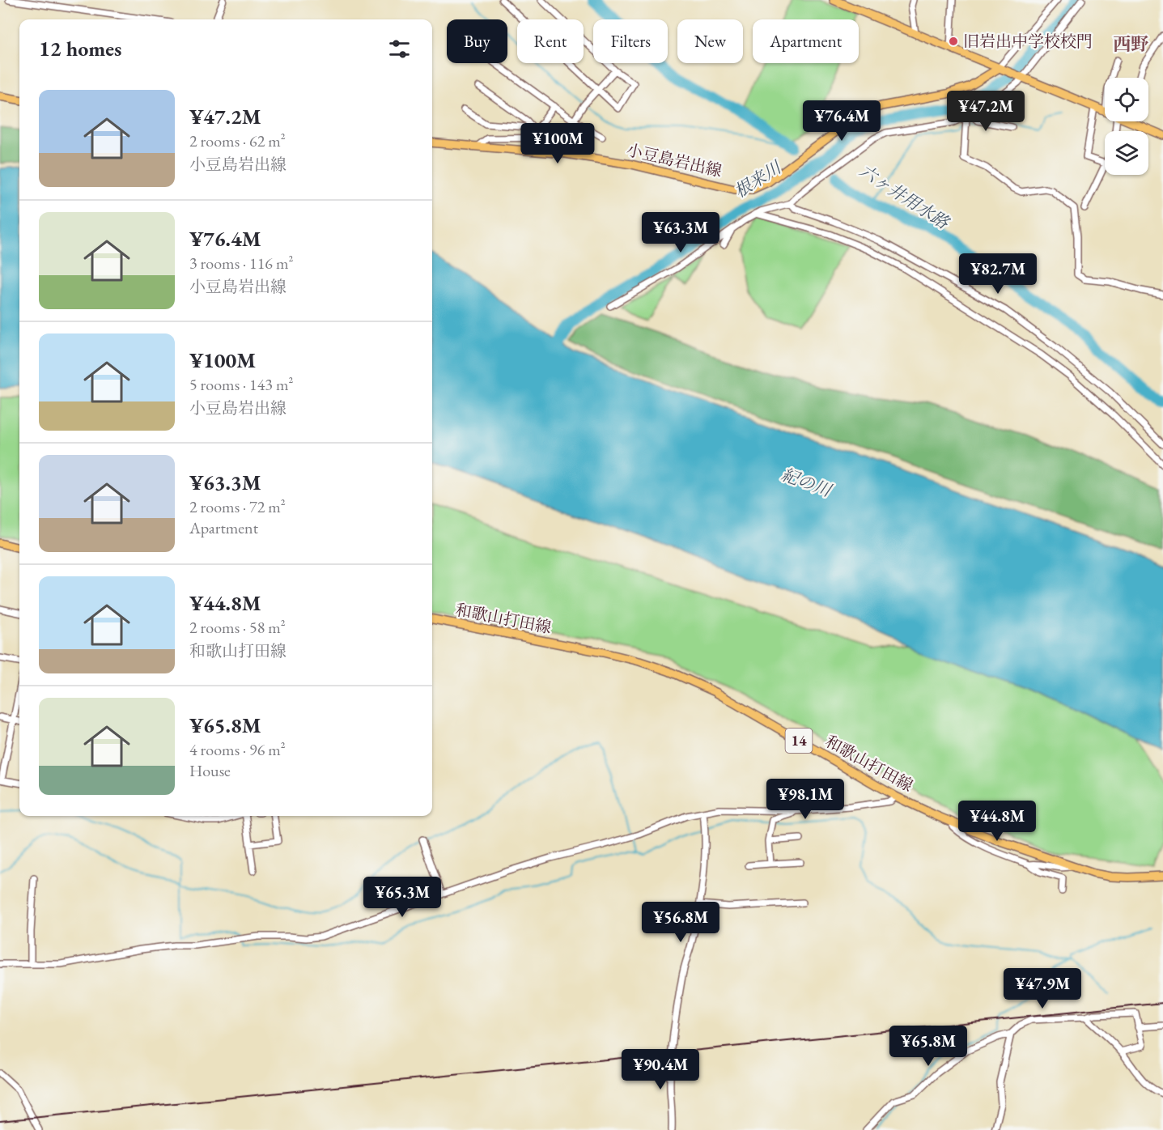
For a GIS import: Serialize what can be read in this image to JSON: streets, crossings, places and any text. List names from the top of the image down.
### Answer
{
  "streets": {
    "main road": ["小豆島岩出線", "和歌山打田線", "14"]
  },
  "districts": ["西野"],
  "water": ["根来川", "六ヶ井用水路", "紀の川"],
  "places": ["旧岩出中学校校門"],
  "page": {
    "chip": [
      "Buy",
      "Rent",
      "Filters",
      "New",
      "Apartment"
    ],
    "heading": "12 homes",
    "list": [
      {
        "name": "¥47.2M",
        "note": "2 rooms · 62 m² · 小豆島岩出線"
      },
      {
        "name": "¥76.4M",
        "note": "3 rooms · 116 m² · 小豆島岩出線"
      },
      {
        "name": "¥100M",
        "note": "5 rooms · 143 m² · 小豆島岩出線"
      },
      {
        "name": "¥63.3M",
        "note": "2 rooms · 72 m² · Apartment"
      },
      {
        "name": "¥44.8M",
        "note": "2 rooms · 58 m² · 和歌山打田線"
      },
      {
        "name": "¥65.8M",
        "note": "4 rooms · 96 m² · House"
      }
    ],
    "price": [
      "¥47.2M",
      "¥76.4M",
      "¥100M",
      "¥63.3M",
      "¥82.7M",
      "¥98.1M",
      "¥44.8M",
      "¥65.3M",
      "¥56.8M",
      "¥47.9M",
      "¥65.8M",
      "¥90.4M"
    ]
  }
}
